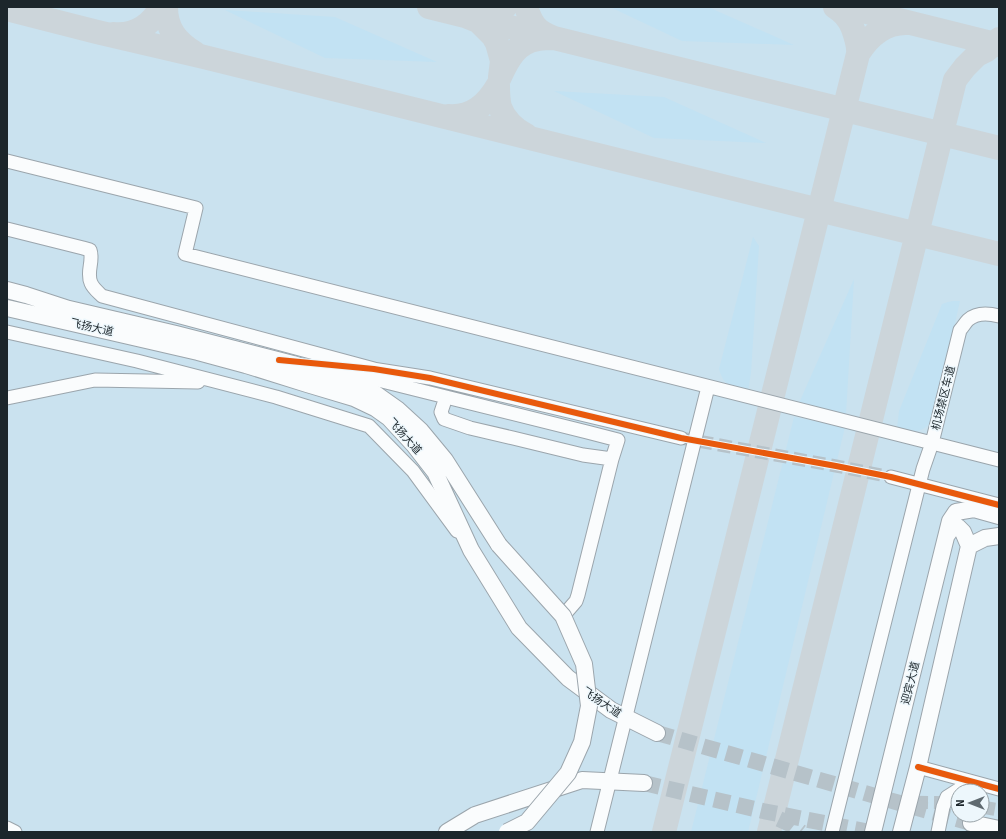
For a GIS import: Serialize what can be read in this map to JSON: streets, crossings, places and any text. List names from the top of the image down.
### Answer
{
  "streets": {
    "main road": ["飞扬大道", "迎宾大道"],
    "street": ["机场禁区车道"]
  },
  "north": "left"
}
